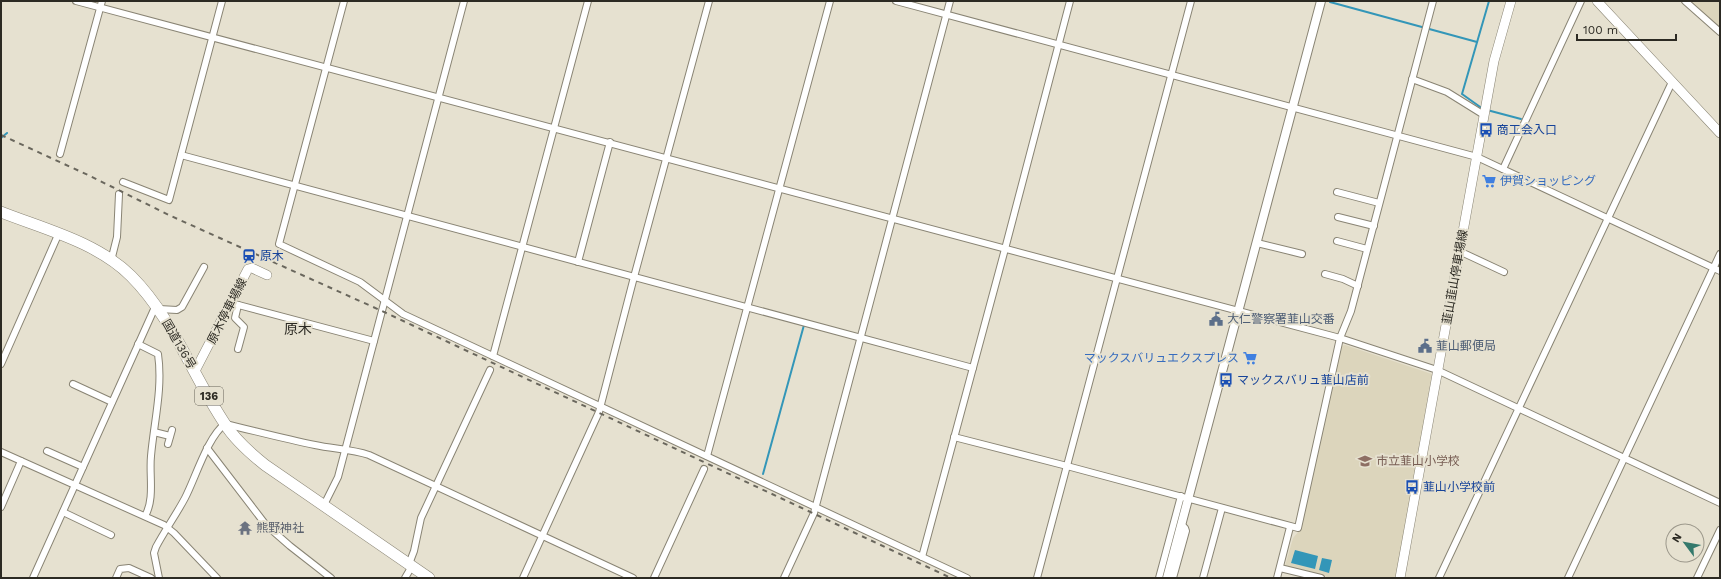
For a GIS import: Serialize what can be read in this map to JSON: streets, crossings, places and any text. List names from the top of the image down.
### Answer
{
  "streets": {
    "highway": ["国道136号", "136"],
    "main road": ["韮山韮山停車場線", "原木停車場線"]
  },
  "crossings": [
    ["原木停車場線", "国道136号"]
  ],
  "districts": ["原木"],
  "places": {
    "bus stop": ["商工会入口", "マックスバリュ韮山店前", "韮山小学校前"],
    "supermarket": ["伊賀ショッピング", "マックスバリュエクスプレス"],
    "station": ["原木"],
    "public building": ["大仁警察署韮山交番", "韮山郵便局"],
    "school or university": ["市立韮山小学校"],
    "temple": ["熊野神社"]
  },
  "scale_bar": "100 m",
  "north": "top left"
}
